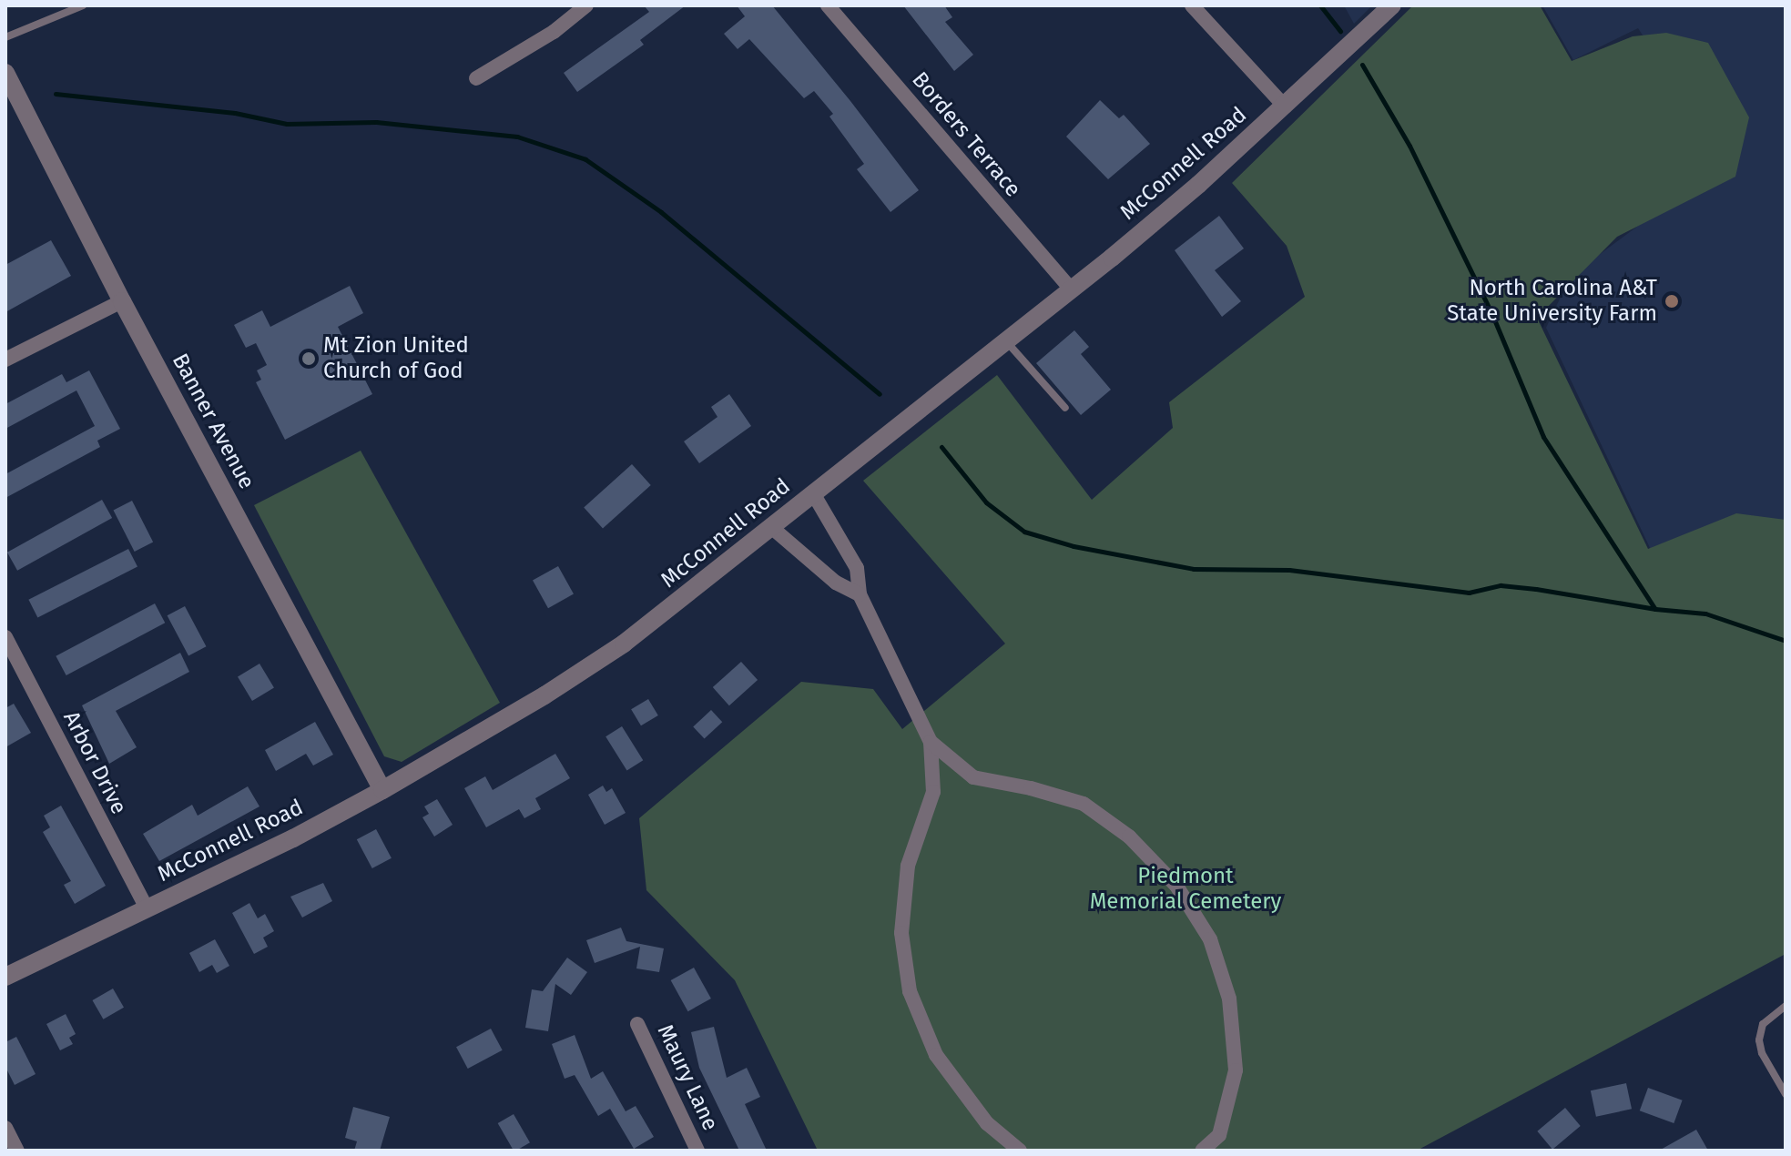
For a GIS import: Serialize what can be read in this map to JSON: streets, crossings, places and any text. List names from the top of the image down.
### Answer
{
  "streets": {
    "street": [
      "Borders Terrace",
      "McConnell Road",
      "Banner Avenue",
      "Arbor Drive",
      "Maury Lane"
    ]
  },
  "crossings": [
    ["Borders Terrace", "McConnell Road"],
    ["McConnell Road", "Banner Avenue"],
    ["McConnell Road", "Arbor Drive"]
  ],
  "parks": ["Piedmont Memorial Cemetery"],
  "places": ["North Carolina A&T State University Farm", "Mt Zion United Church of God"]
}
